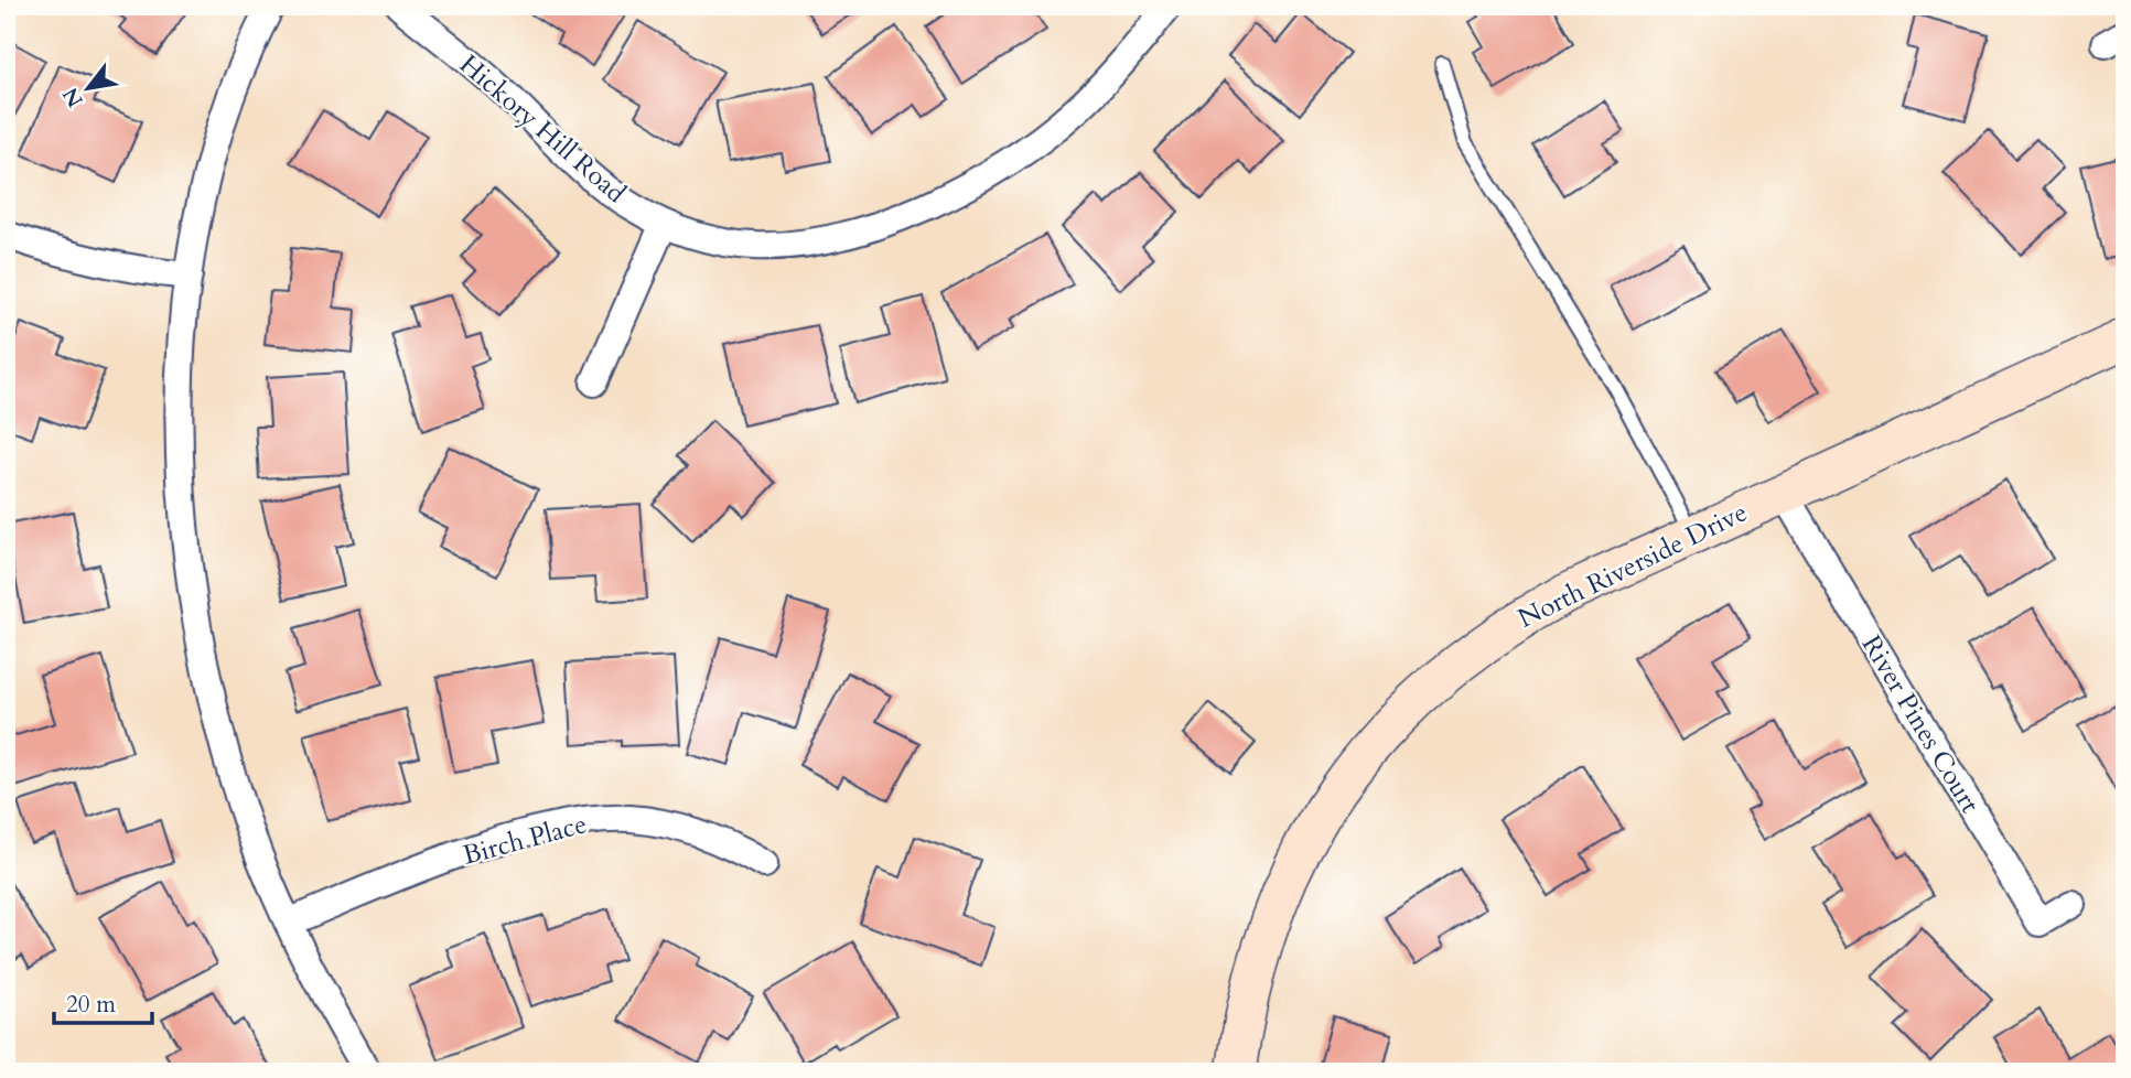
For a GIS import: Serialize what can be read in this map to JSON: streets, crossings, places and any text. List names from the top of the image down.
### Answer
{
  "streets": {
    "street": [
      "Hickory Hill Road",
      "North Riverside Drive",
      "River Pines Court",
      "Birch Place"
    ]
  },
  "crossings": [
    ["North Riverside Drive", "River Pines Court"]
  ],
  "scale_bar": "20 m",
  "north": "bottom left"
}
